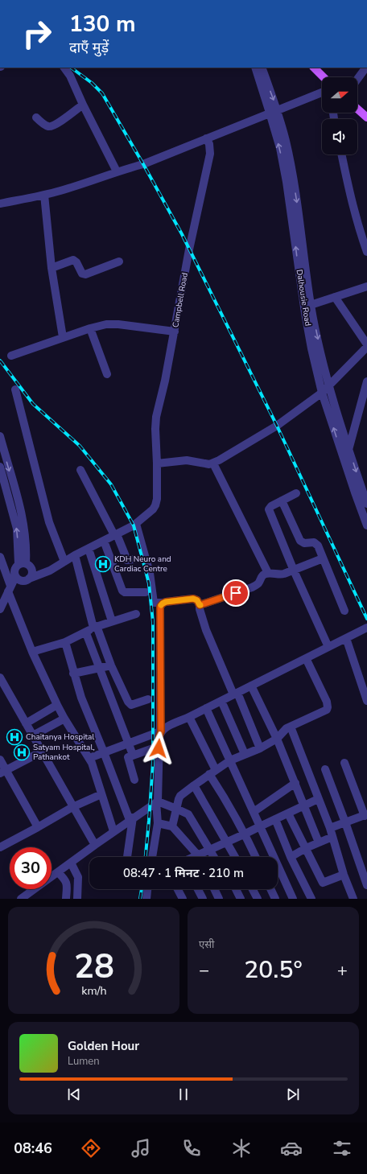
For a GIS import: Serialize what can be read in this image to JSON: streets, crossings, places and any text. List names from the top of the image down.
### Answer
{
  "streets": {
    "street": ["Dalhousie Road", "Campbell Road"]
  },
  "places": {
    "hospital": ["KDH Neuro and Cardiac Centre", "Chaitanya Hospital", "Satyam Hospital, Pathankot"]
  },
  "north": "right",
  "page": {
    "turn": ["130 m", "दाएँ मुड़ें"],
    "limit": "30",
    "trip": "08:47 · 1 मिनट · 210 m",
    "tile": "एसी",
    "heat": ["−", "20.5°", "+"],
    "song": ["Golden Hour", "Lumen"],
    "tabs": "08:46",
    "gauge": ["28", "km/h"]
  }
}
